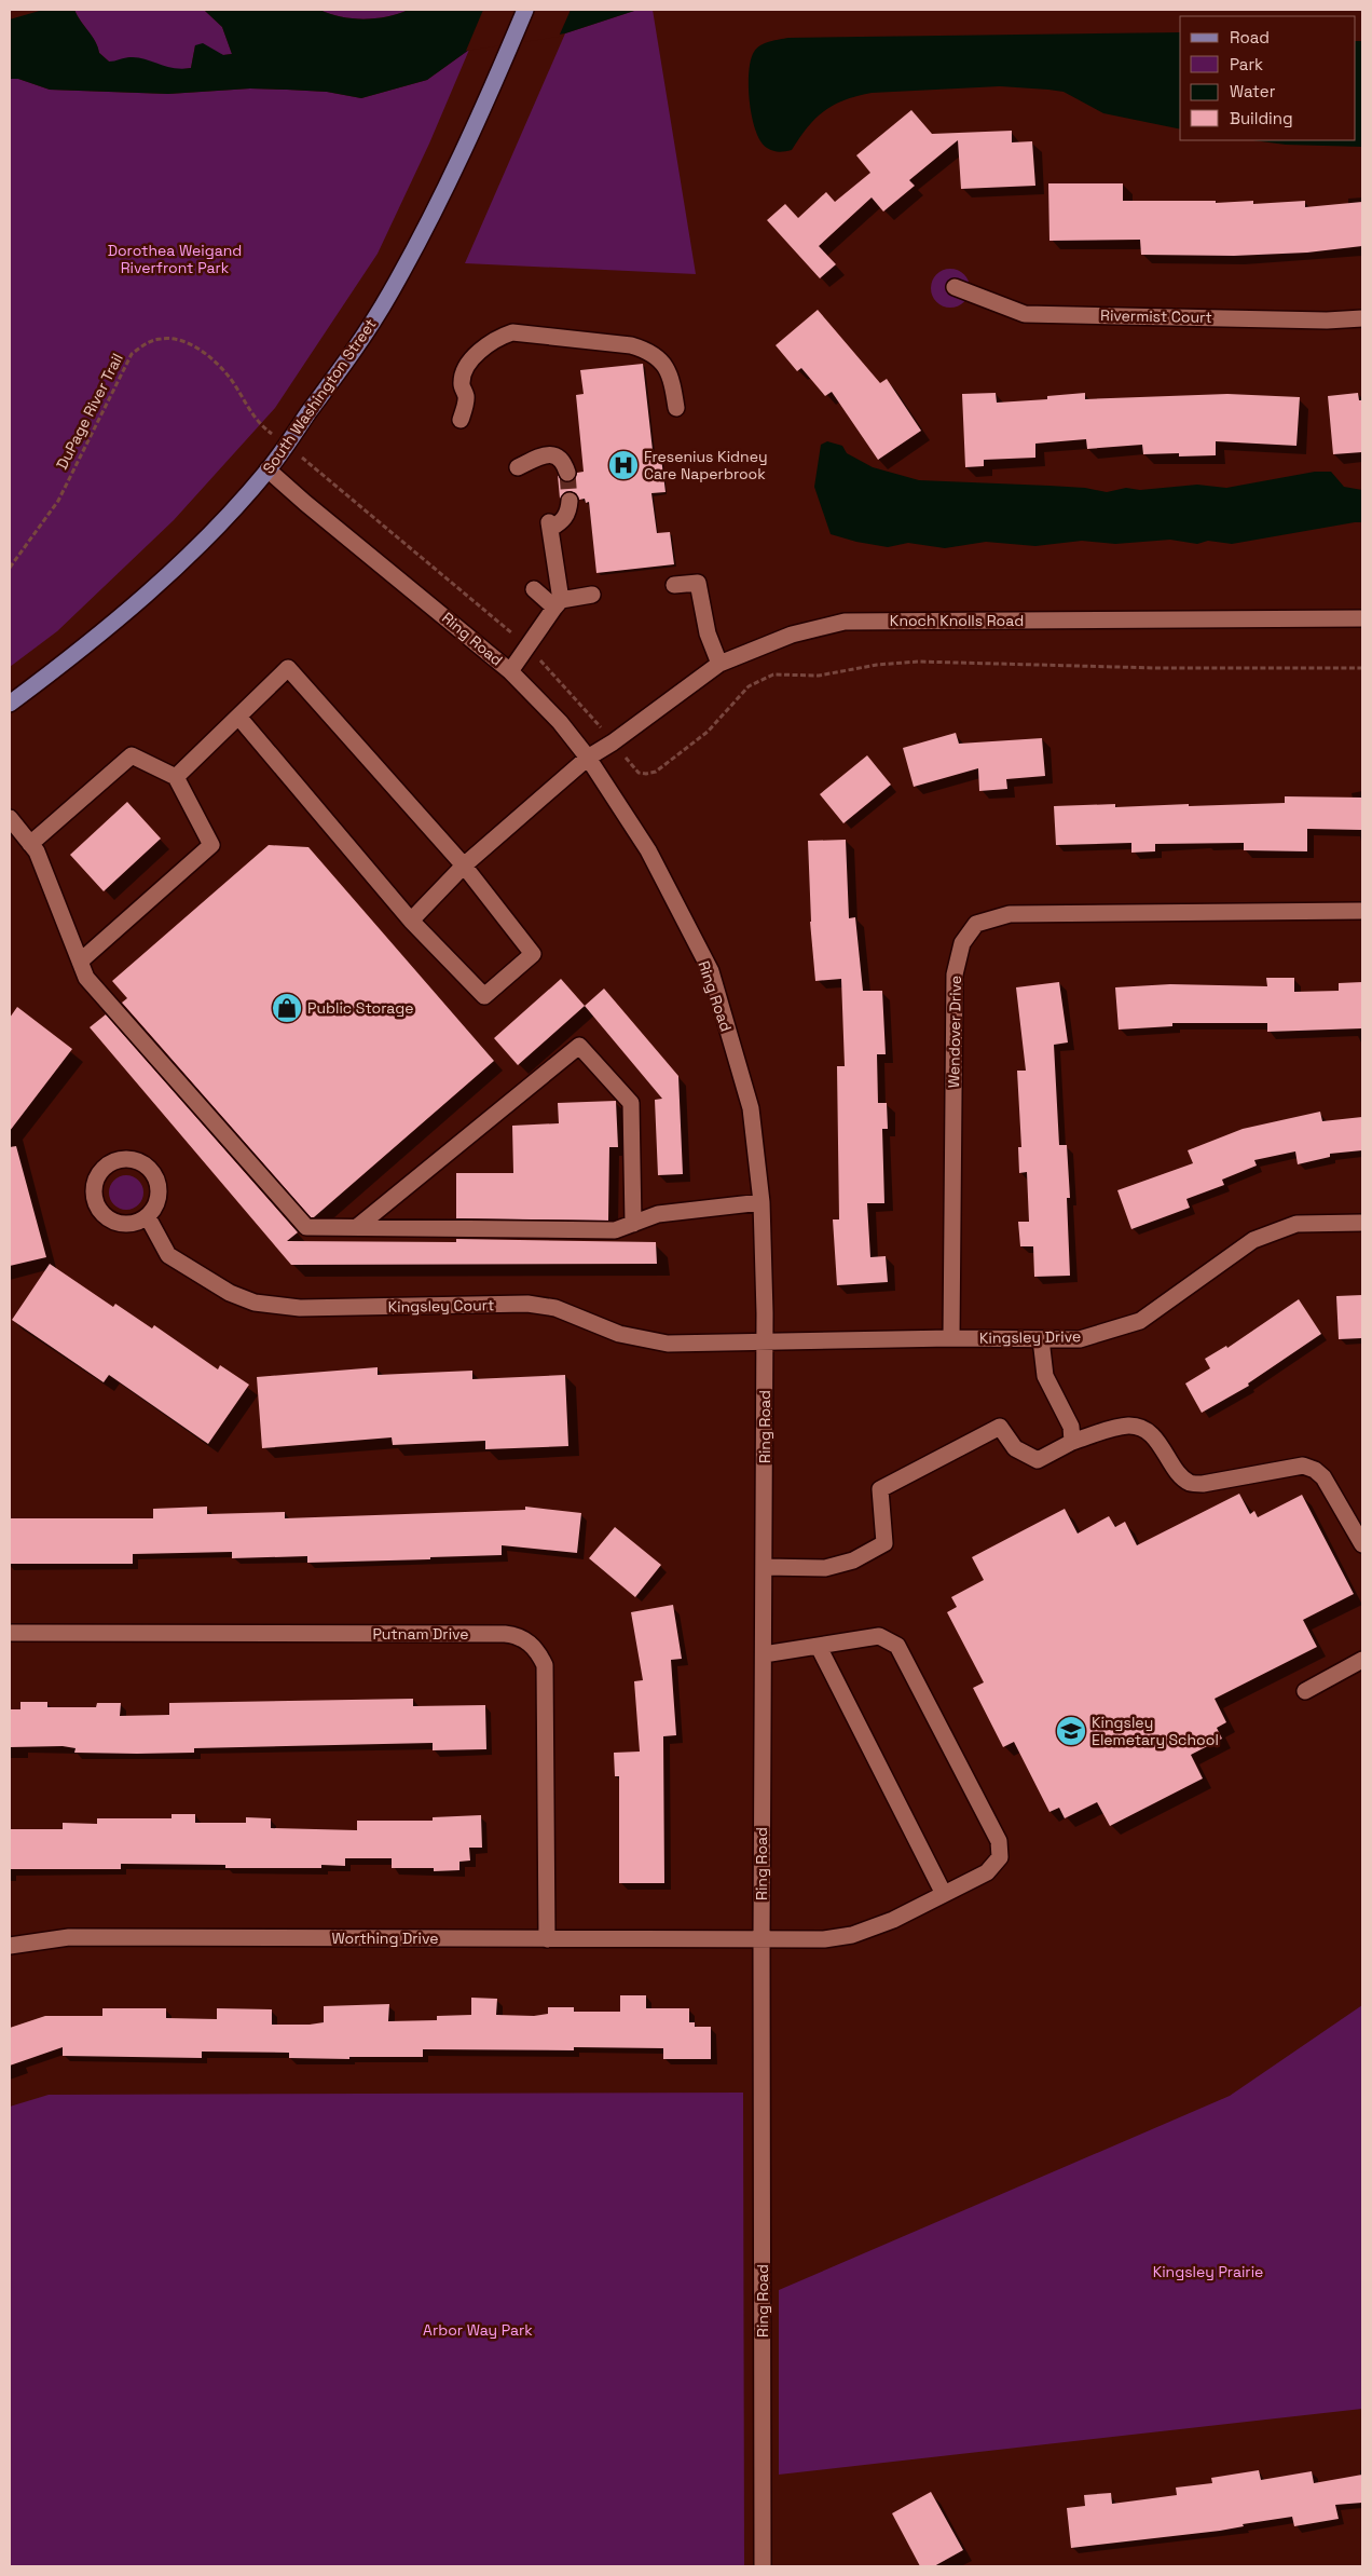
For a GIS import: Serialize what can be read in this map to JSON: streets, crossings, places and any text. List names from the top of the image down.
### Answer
{
  "streets": {
    "main road": ["South Washington Street"],
    "street": [
      "Rivermist Court",
      "Knoch Knolls Road",
      "Ring Road",
      "Wendover Drive",
      "Kingsley Court",
      "Kingsley Drive",
      "Putnam Drive",
      "Worthing Drive"
    ],
    "path": ["DuPage River Trail"]
  },
  "crossings": [
    ["South Washington Street", "DuPage River Trail"],
    ["South Washington Street", "Ring Road"],
    ["Knoch Knolls Road", "Ring Road"],
    ["Ring Road", "Kingsley Court"],
    ["Ring Road", "Kingsley Drive"],
    ["Ring Road", "Worthing Drive"],
    ["Wendover Drive", "Kingsley Drive"],
    ["Kingsley Court", "Kingsley Drive"],
    ["Putnam Drive", "Worthing Drive"]
  ],
  "parks": ["Dorothea Weigand Riverfront Park", "Kingsley Prairie", "Arbor Way Park"],
  "places": {
    "hospital": ["Fresenius Kidney Care Naperbrook"],
    "shop": ["Public Storage"],
    "school or university": ["Kingsley Elemetary School"]
  },
  "legend": [
    "Road",
    "Park",
    "Water",
    "Building"
  ]
}
